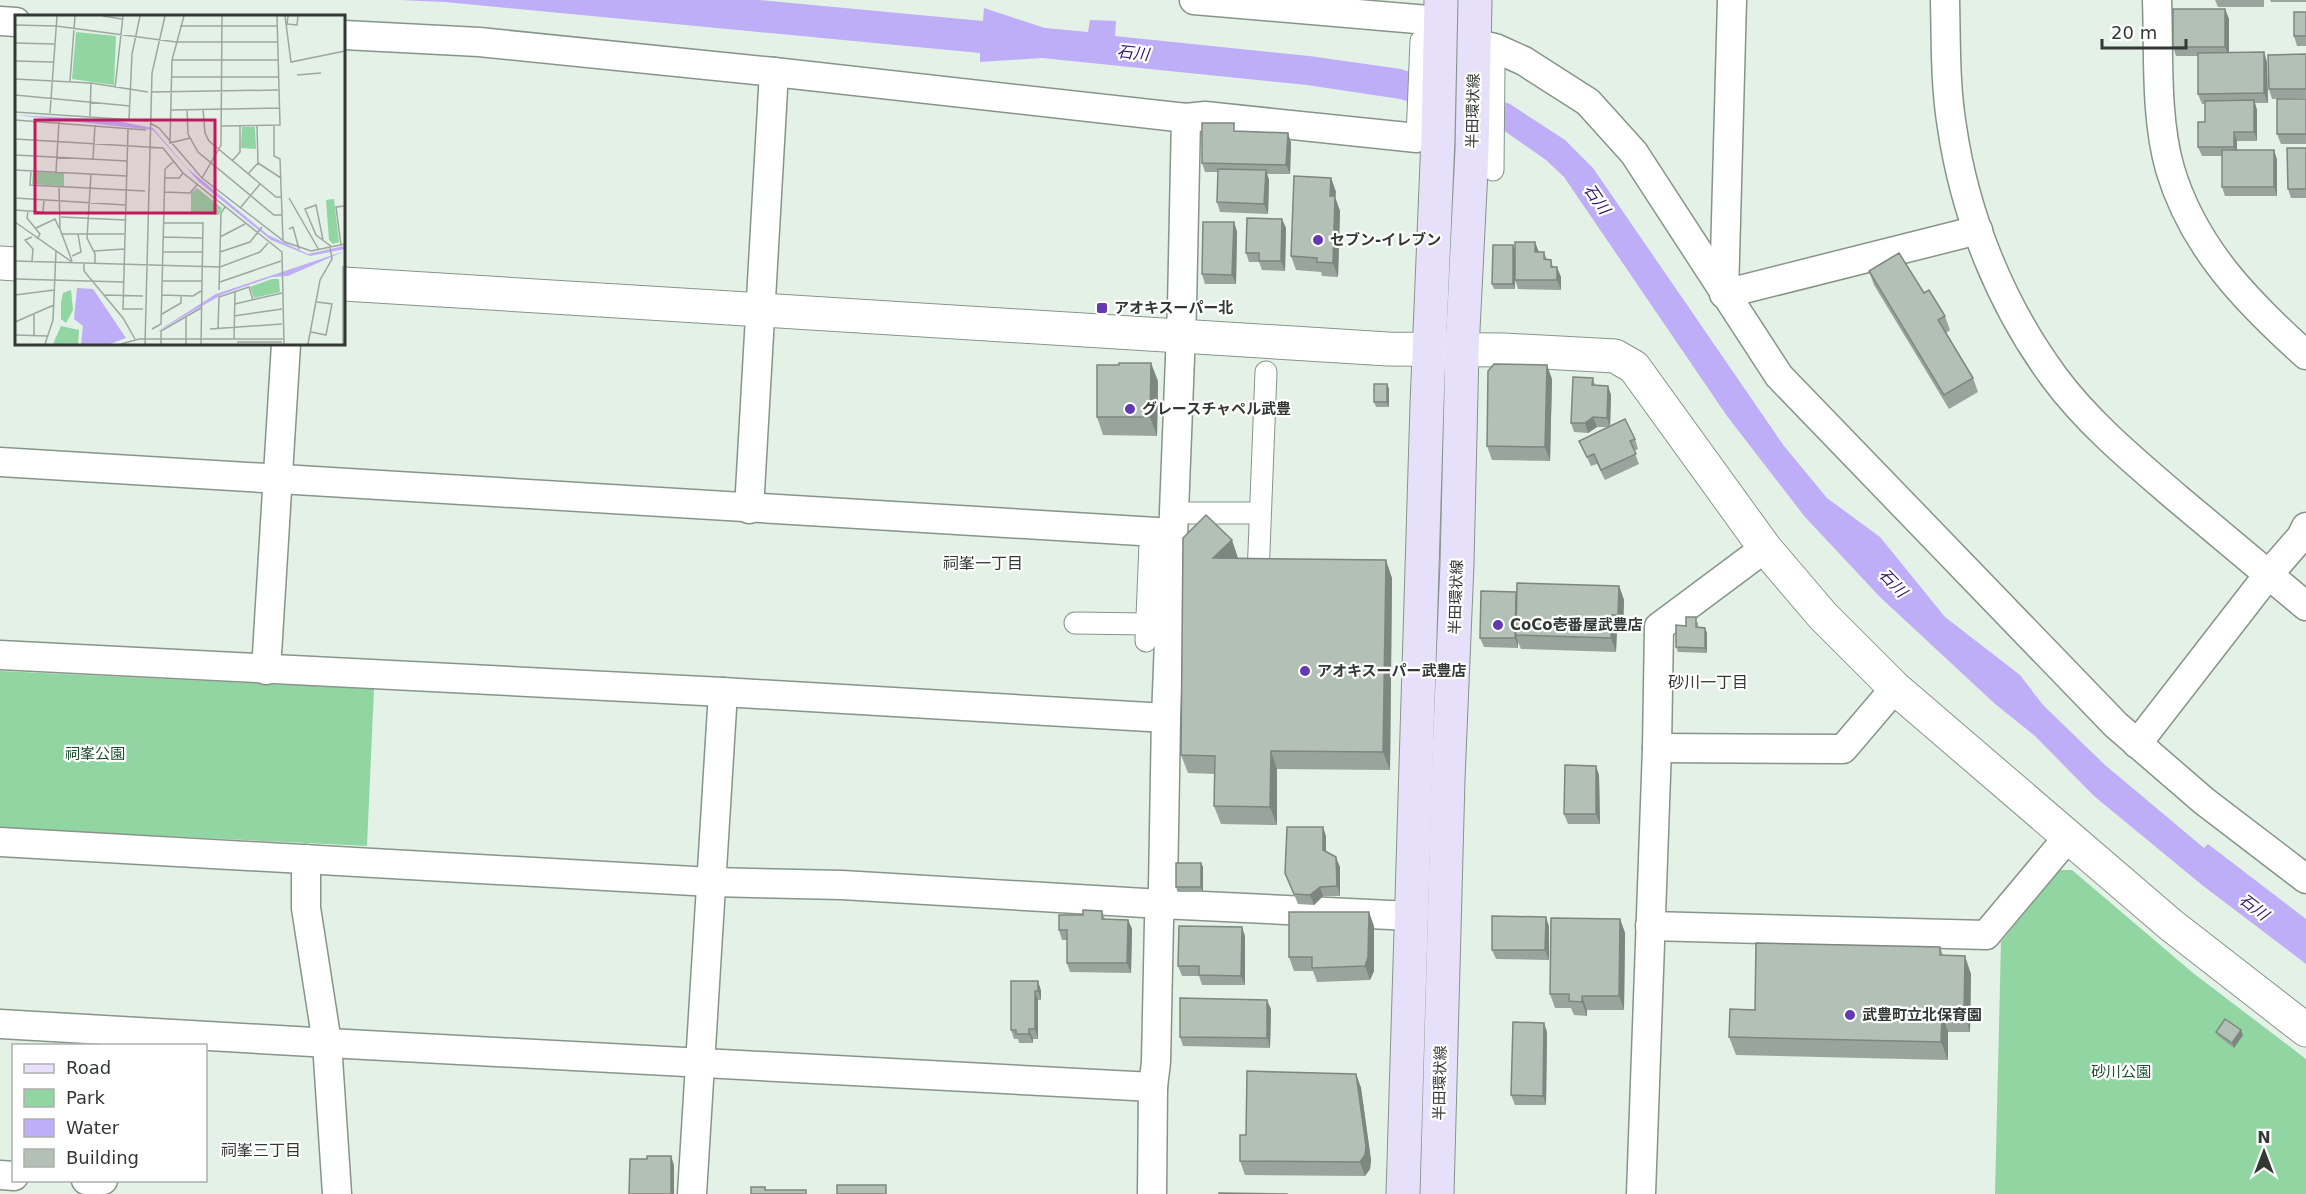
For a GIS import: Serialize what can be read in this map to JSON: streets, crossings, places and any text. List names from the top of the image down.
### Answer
{
  "streets": {
    "main road": ["半田環状線"]
  },
  "districts": ["祠峯一丁目", "砂川一丁目", "祠峯三丁目"],
  "water": ["石川"],
  "parks": ["祠峯公園", "砂川公園"],
  "places": {
    "other": [
      "セブン-イレブン",
      "グレースチャペル武豊",
      "CoCo壱番屋武豊店",
      "アオキスーパー武豊店",
      "武豊町立北保育園"
    ],
    "transit": ["アオキスーパー北"]
  },
  "legend": [
    "Road",
    "Park",
    "Water",
    "Building"
  ],
  "scale_bar": "20 m",
  "north": "top"
}
